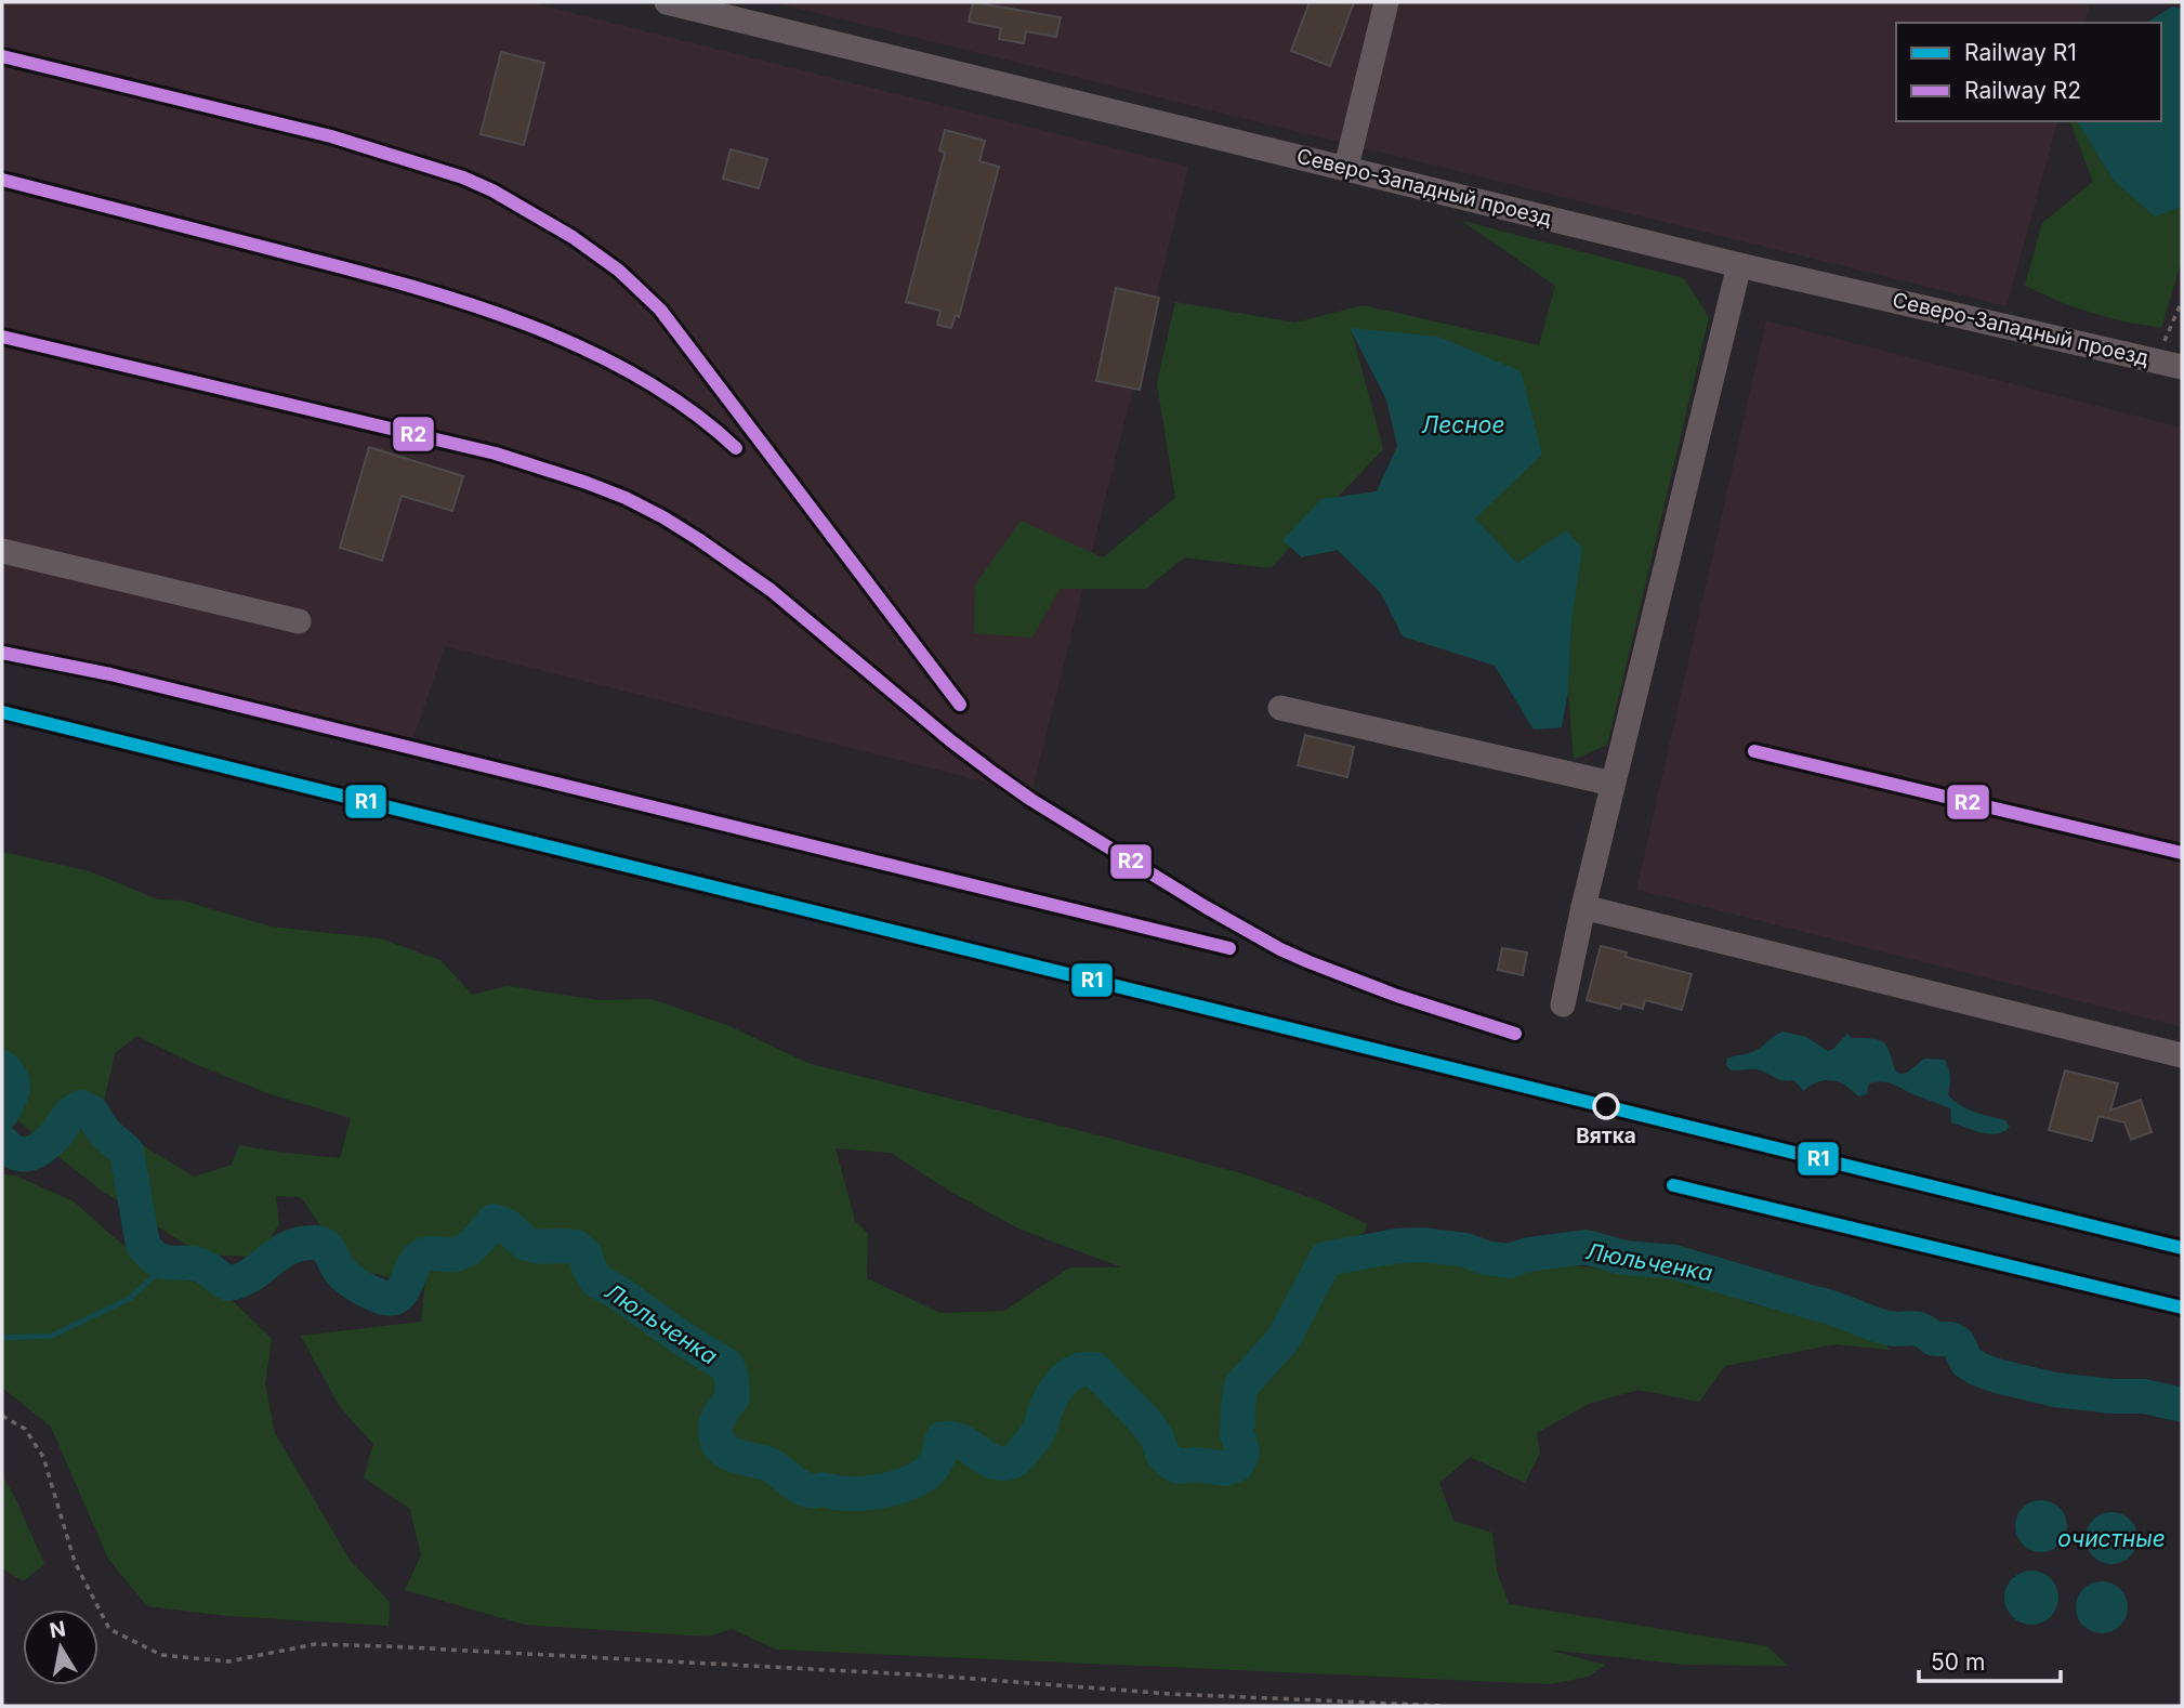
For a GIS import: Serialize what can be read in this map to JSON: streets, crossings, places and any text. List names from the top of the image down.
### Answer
{
  "streets": {
    "street": ["Северо-Западный проезд"]
  },
  "water": ["Лесное", "Люльченка", "очистные"],
  "places": ["Вятка"],
  "lines": ["rail line R2", "rail line R1"],
  "legend": ["Railway R1", "Railway R2"],
  "scale_bar": "50 m",
  "north": "top"
}
